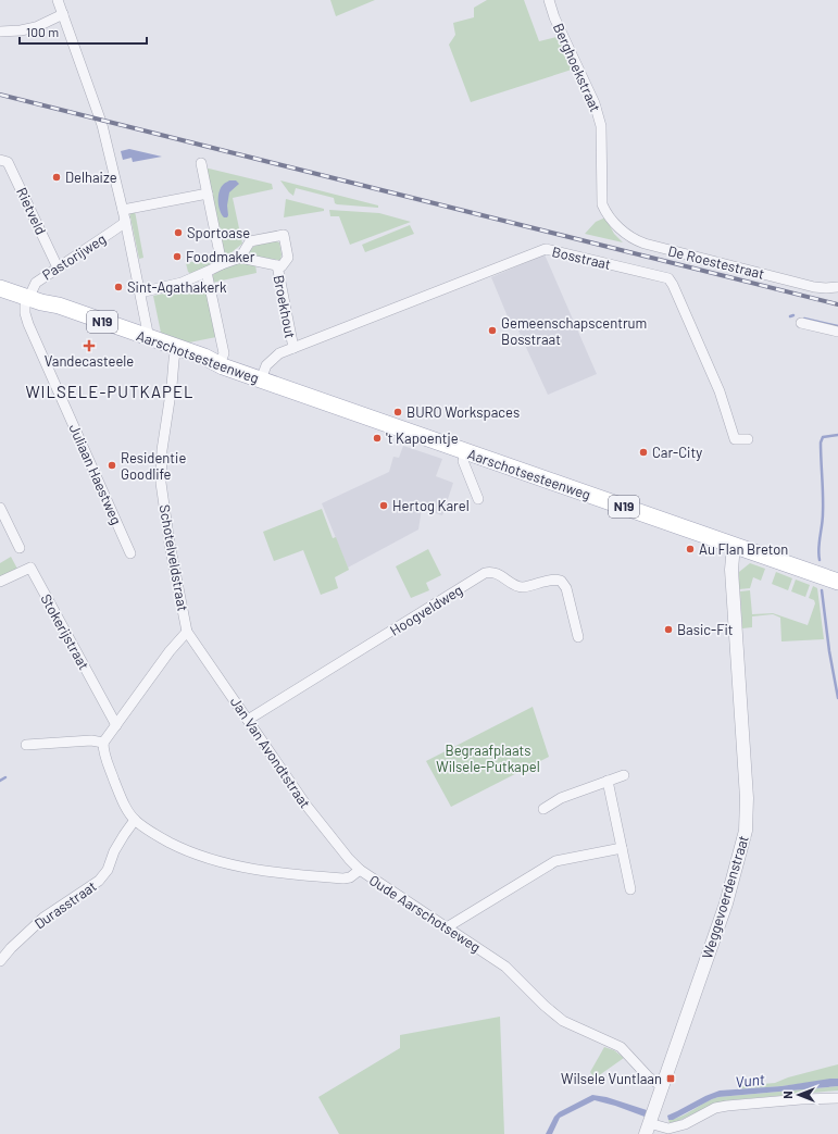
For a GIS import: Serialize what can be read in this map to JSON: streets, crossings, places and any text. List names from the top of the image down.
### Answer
{
  "streets": {
    "main road": ["N19", "Aarschotsesteenweg"],
    "street": [
      "Berghoekstraat",
      "Rietveld",
      "Pastorijweg",
      "Bosstraat",
      "De Roestestraat",
      "Broekhout",
      "Juliaan Haestweg",
      "Schotelveldstraat",
      "Hoogveldweg",
      "Stokerijstraat",
      "Jan Van Avondtstraat",
      "Weggevoerdenstraat",
      "Durasstraat",
      "Oude Aarschotseweg"
    ]
  },
  "crossings": [
    ["Berghoekstraat", "De Roestestraat"],
    ["Rietveld", "Pastorijweg"],
    ["Pastorijweg", "Aarschotsesteenweg"],
    ["Pastorijweg", "Juliaan Haestweg"],
    ["Bosstraat", "Broekhout"],
    ["Bosstraat", "Aarschotsesteenweg"],
    ["Aarschotsesteenweg", "Juliaan Haestweg"],
    ["Aarschotsesteenweg", "Schotelveldstraat"],
    ["Aarschotsesteenweg", "Weggevoerdenstraat"],
    ["Schotelveldstraat", "Stokerijstraat"],
    ["Schotelveldstraat", "Jan Van Avondtstraat"],
    ["Schotelveldstraat", "Oude Aarschotseweg"],
    ["Hoogveldweg", "Jan Van Avondtstraat"],
    ["Jan Van Avondtstraat", "Oude Aarschotseweg"],
    ["Weggevoerdenstraat", "Oude Aarschotseweg"],
    ["Durasstraat", "Oude Aarschotseweg"]
  ],
  "districts": ["WILSELE-PUTKAPEL"],
  "water": ["Vunt"],
  "parks": ["Begraafplaats Wilsele-Putkapel"],
  "places": {
    "other": [
      "Delhaize",
      "Sportoase",
      "Foodmaker",
      "Sint-Agathakerk",
      "Gemeenschapscentrum Bosstraat",
      "BURO Workspaces",
      "'t Kapoentje",
      "Car-City",
      "Residentie Goodlife",
      "Hertog Karel",
      "Au Flan Breton",
      "Basic-Fit"
    ],
    "health": ["Vandecasteele"],
    "transit": ["Wilsele Vuntlaan"]
  },
  "scale_bar": "100 m",
  "north": "left"
}
